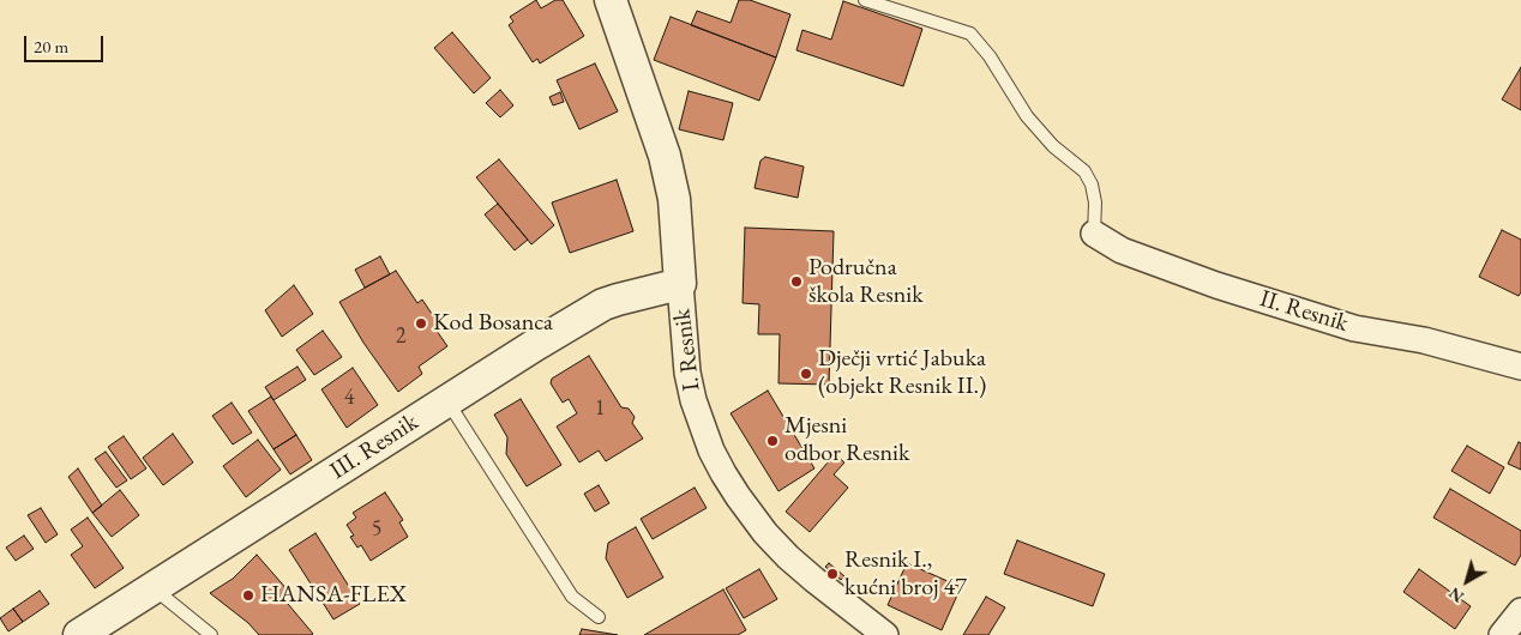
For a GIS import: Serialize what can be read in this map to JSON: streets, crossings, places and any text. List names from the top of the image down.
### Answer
{
  "streets": {
    "street": ["II. Resnik", "I. Resnik", "III. Resnik"]
  },
  "crossings": [
    ["I. Resnik", "III. Resnik"]
  ],
  "places": [
    "Područna škola Resnik",
    "Kod Bosanca",
    "Dječji vrtić Jabuka (objekt Resnik II.)",
    "Mjesni odbor Resnik",
    "Resnik I., kućni broj 47",
    "HANSA-FLEX"
  ],
  "house_numbers": [
    "2",
    "4",
    "1",
    "5"
  ],
  "scale_bar": "20 m",
  "north": "bottom left"
}
